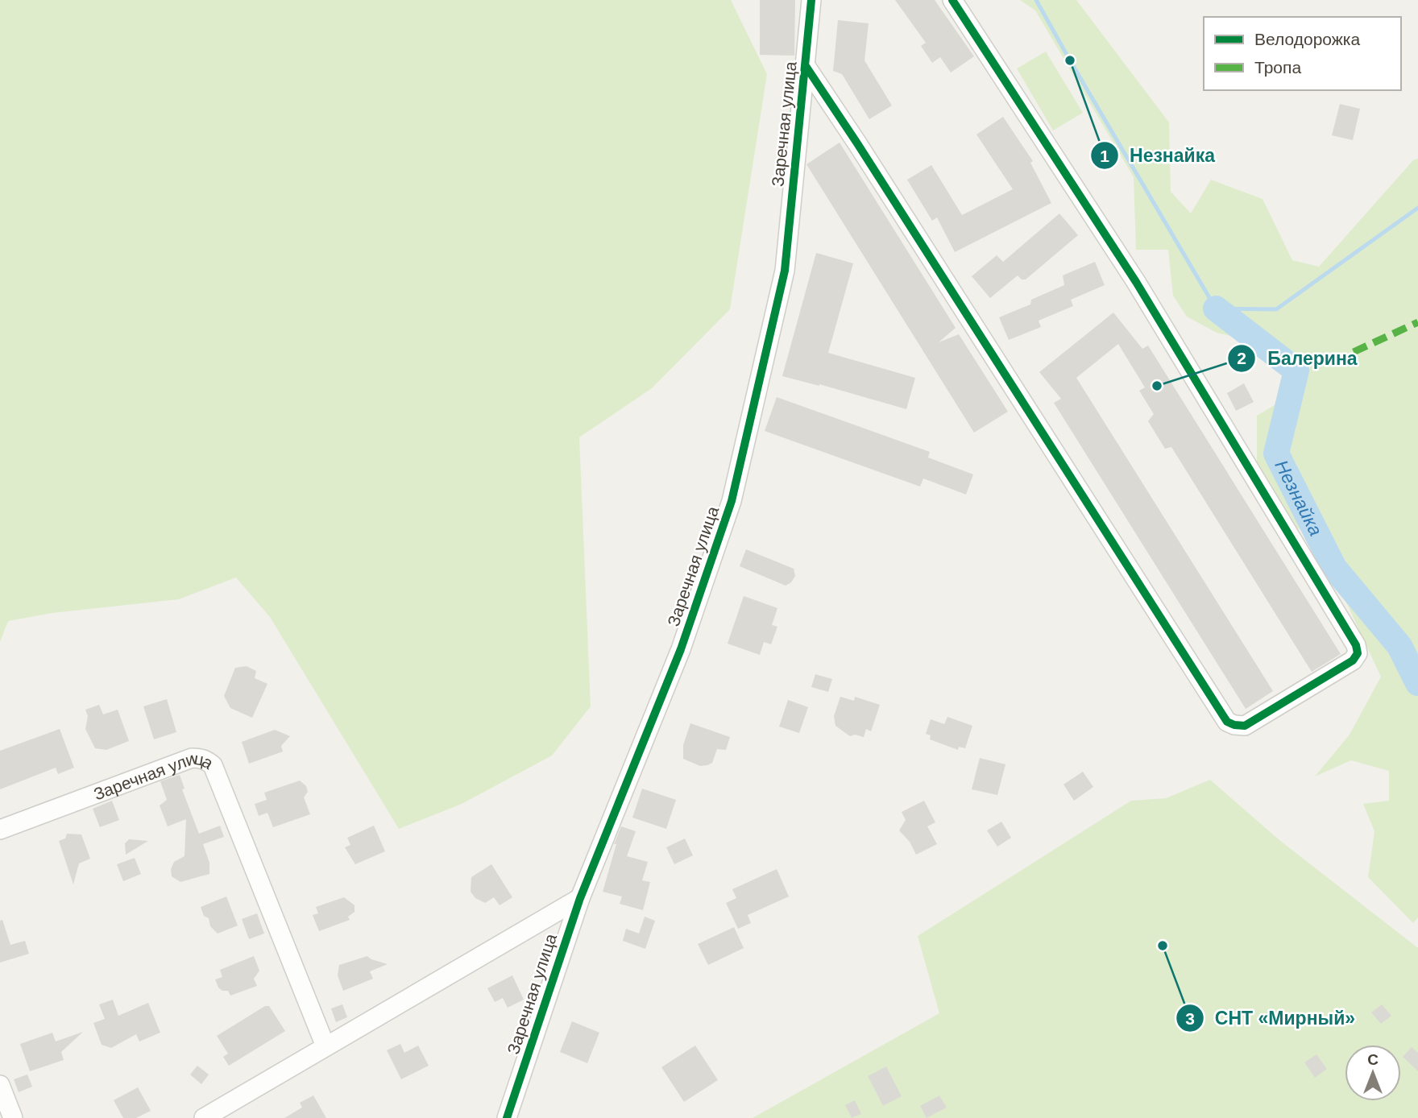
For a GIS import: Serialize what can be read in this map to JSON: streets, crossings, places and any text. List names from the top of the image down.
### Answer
{
  "streets": {
    "street": ["Заречная улица"]
  },
  "water": ["Незнайка"],
  "places": ["Незнайка", "Балерина", "СНТ «Мирный»"],
  "legend": ["Велодорожка", "Тропа"],
  "north": "top"
}
